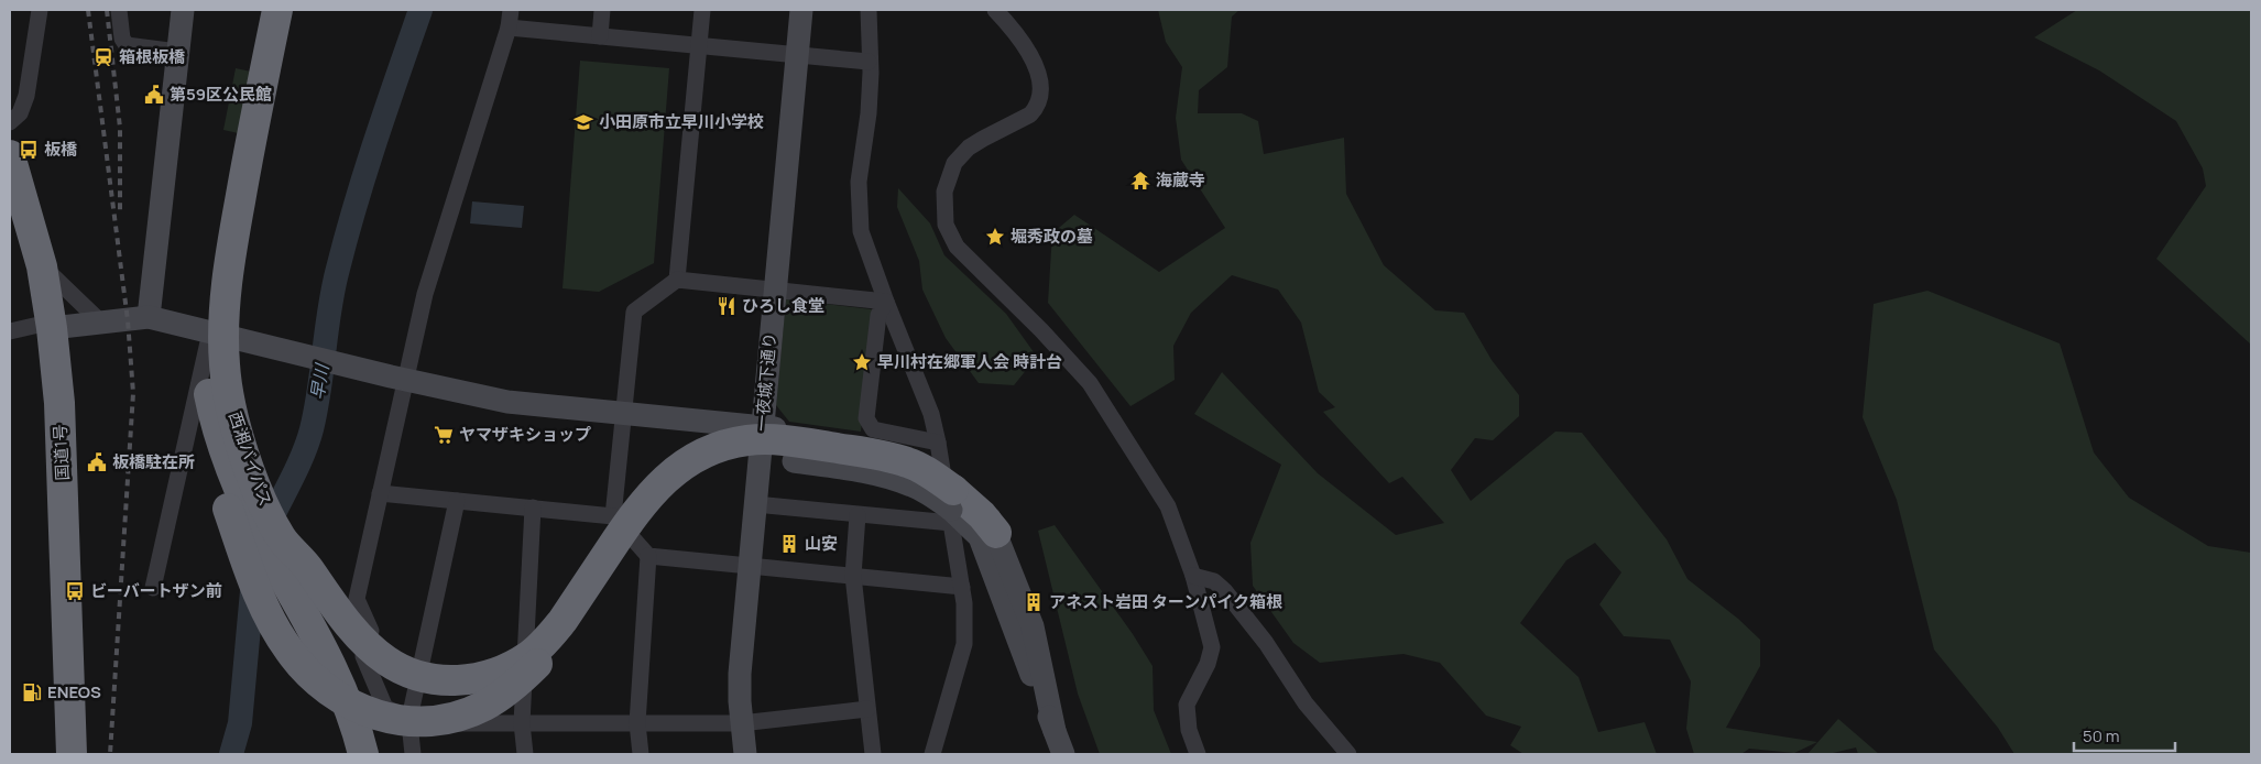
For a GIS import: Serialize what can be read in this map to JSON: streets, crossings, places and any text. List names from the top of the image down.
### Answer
{
  "streets": {
    "highway": ["国道1号", "西湘バイパス"],
    "street": ["一夜城下通り"]
  },
  "water": ["早川"],
  "places": {
    "station": ["箱根板橋"],
    "public building": ["第59区公民館", "板橋駐在所"],
    "school or university": ["小田原市立早川小学校"],
    "bus stop": ["板橋", "ビーバートザン前"],
    "temple": ["海蔵寺"],
    "place": ["堀秀政の墓", "早川村在郷軍人会 時計台"],
    "restaurant": ["ひろし食堂"],
    "supermarket": ["ヤマザキショップ"],
    "building": ["山安", "アネスト岩田 ターンパイク箱根"],
    "fuel station": ["ENEOS"]
  },
  "scale_bar": "50 m"
}
